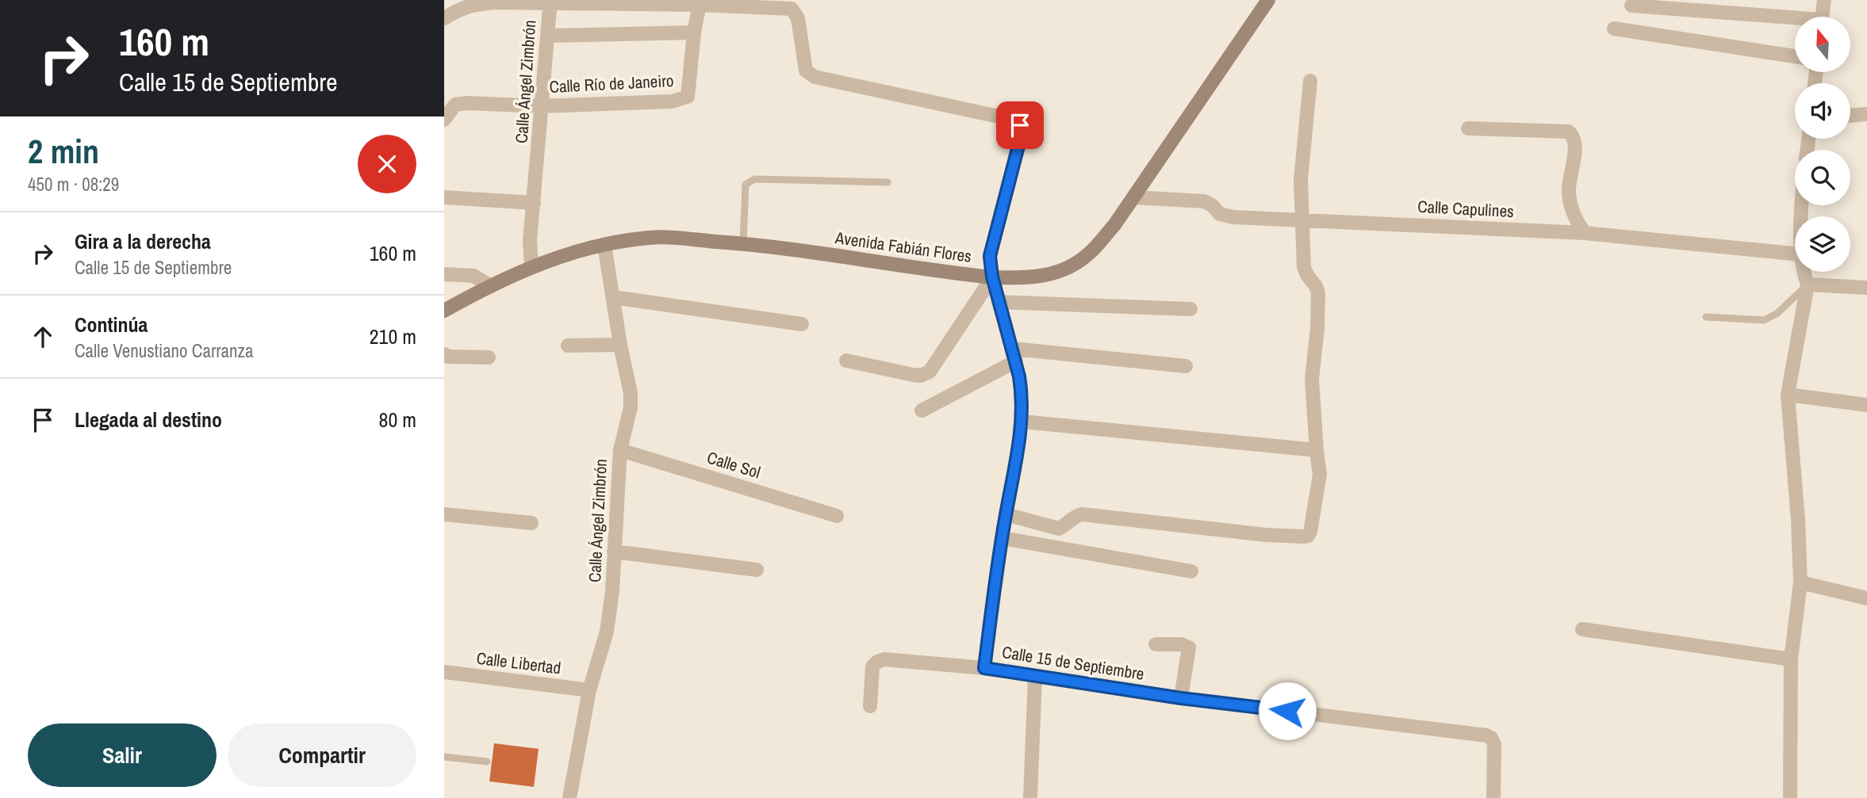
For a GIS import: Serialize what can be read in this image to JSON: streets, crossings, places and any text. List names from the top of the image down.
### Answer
{
  "streets": {
    "main road": ["Avenida Fabián Flores"],
    "street": [
      "Calle Ángel Zimbrón",
      "Calle Río de Janeiro",
      "Calle Capulines",
      "Calle Sol",
      "Calle Libertad",
      "Calle 15 de Septiembre"
    ]
  },
  "crossings": [
    ["Calle Ángel Zimbrón", "Calle Río de Janeiro"],
    ["Calle Ángel Zimbrón", "Avenida Fabián Flores"],
    ["Calle Ángel Zimbrón", "Calle Sol"],
    ["Calle Ángel Zimbrón", "Calle Libertad"],
    ["Calle Capulines", "Avenida Fabián Flores"],
    ["Avenida Fabián Flores", "Calle 15 de Septiembre"]
  ],
  "north": "top",
  "page": {
    "turn": ["160 m", "Calle 15 de Septiembre"],
    "heading": ["2 min", "450 m · 08:29"],
    "list": [
      {
        "name": "Gira a la derecha",
        "note": "Calle 15 de Septiembre",
        "value": "160 m"
      },
      {
        "name": "Continúa",
        "note": "Calle Venustiano Carranza",
        "value": "210 m"
      },
      {
        "name": "Llegada al destino",
        "value": "80 m"
      }
    ],
    "buttons": ["Salir", "Compartir"]
  }
}
